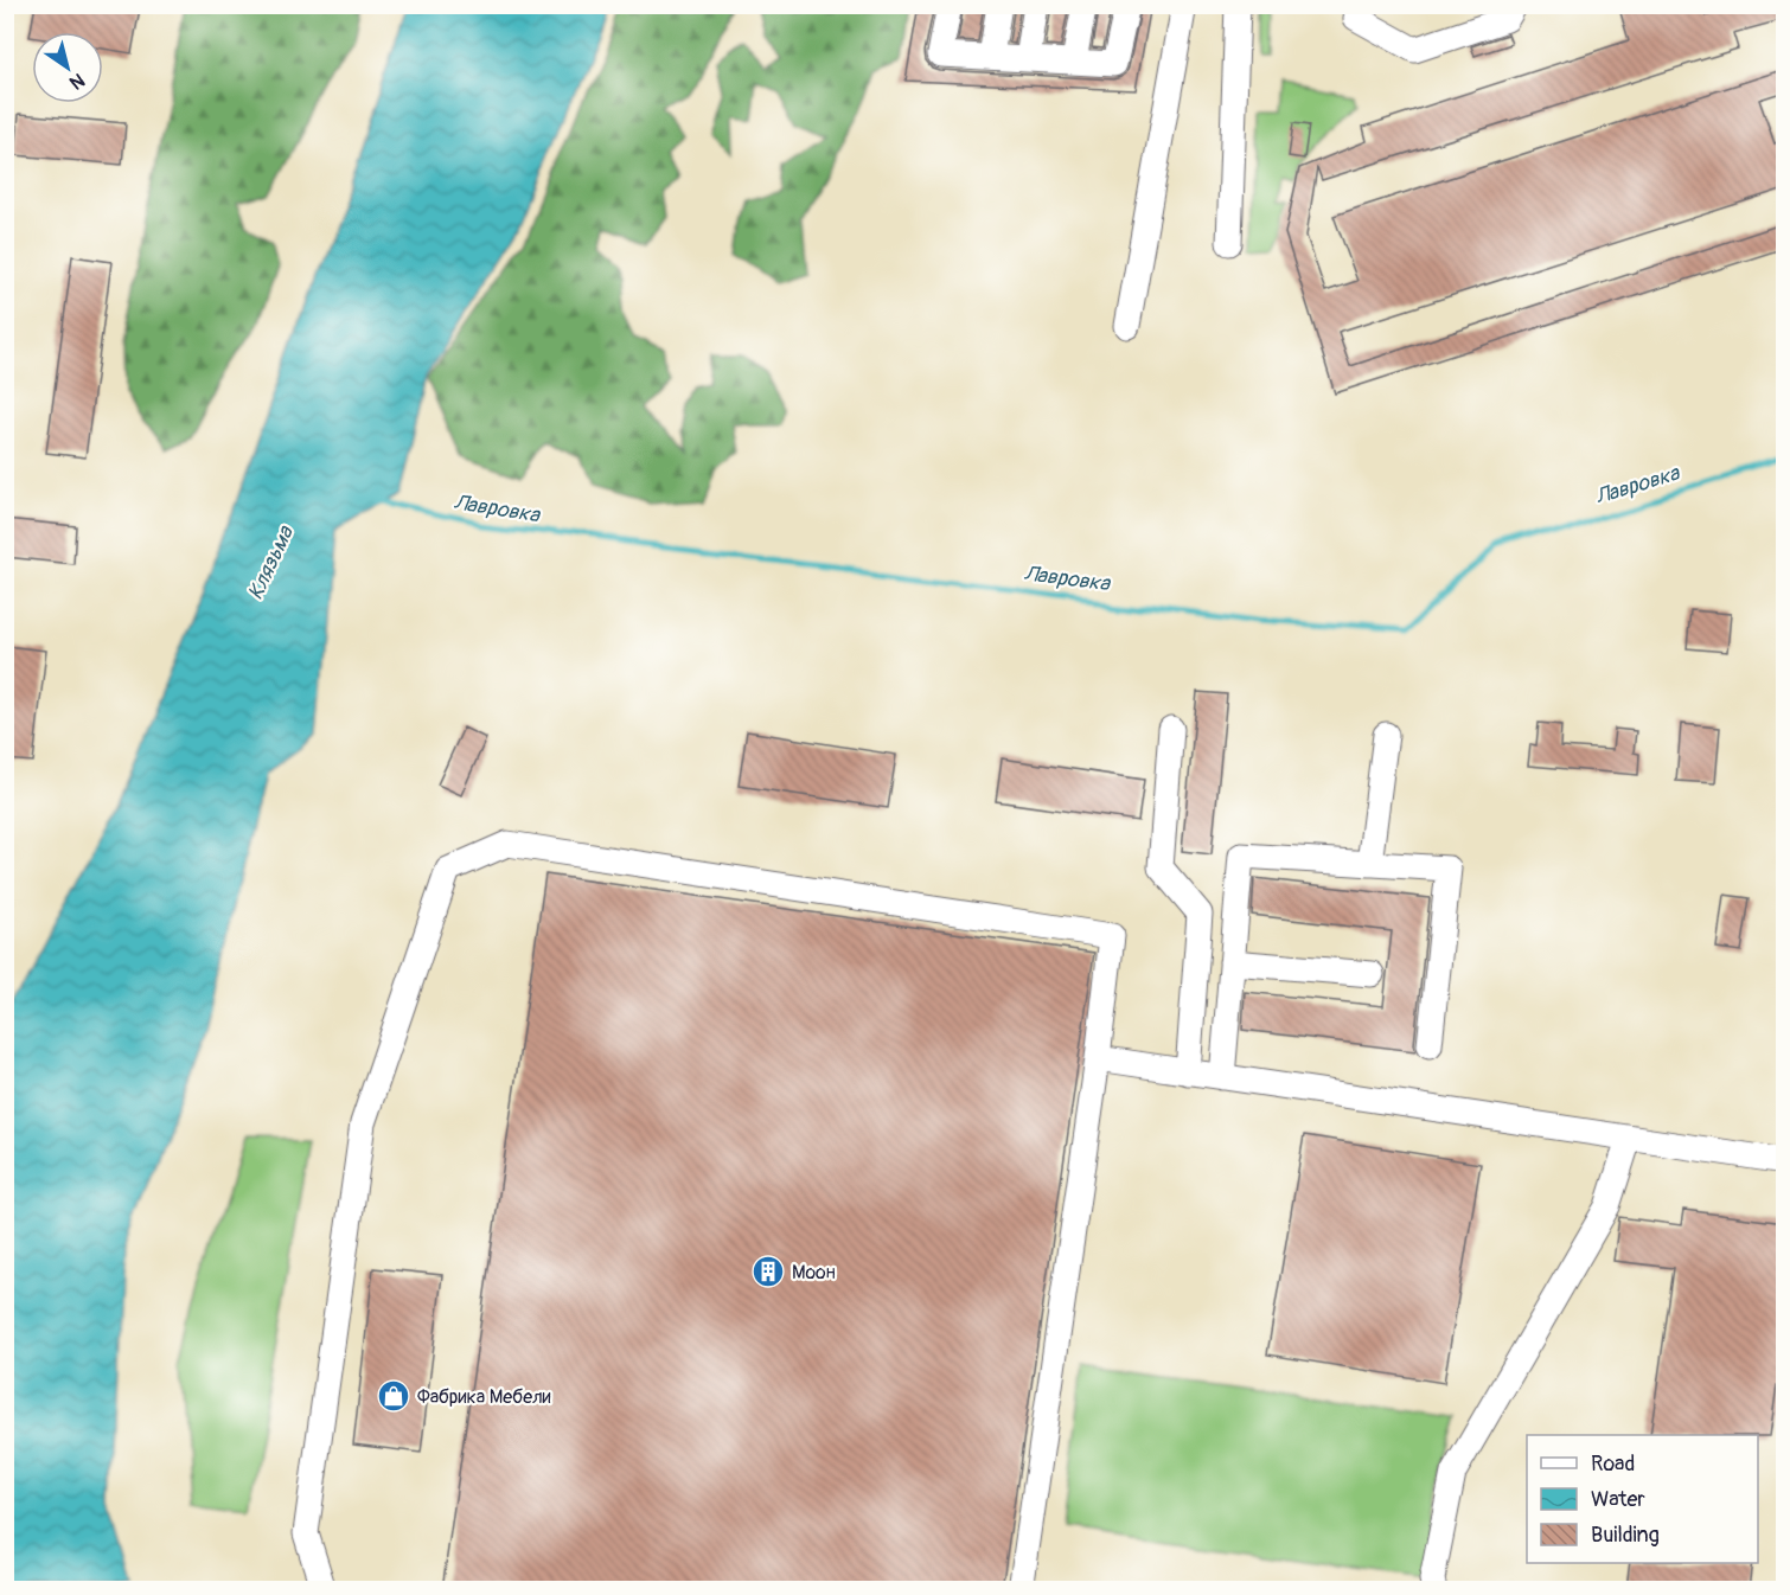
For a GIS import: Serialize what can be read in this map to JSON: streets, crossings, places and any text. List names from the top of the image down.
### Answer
{
  "water": ["Лавровка", "Клязьма"],
  "places": {
    "building": ["Моон"],
    "shop": ["Фабрика Мебели"]
  },
  "legend": ["Road", "Water", "Building"],
  "north": "bottom right"
}
